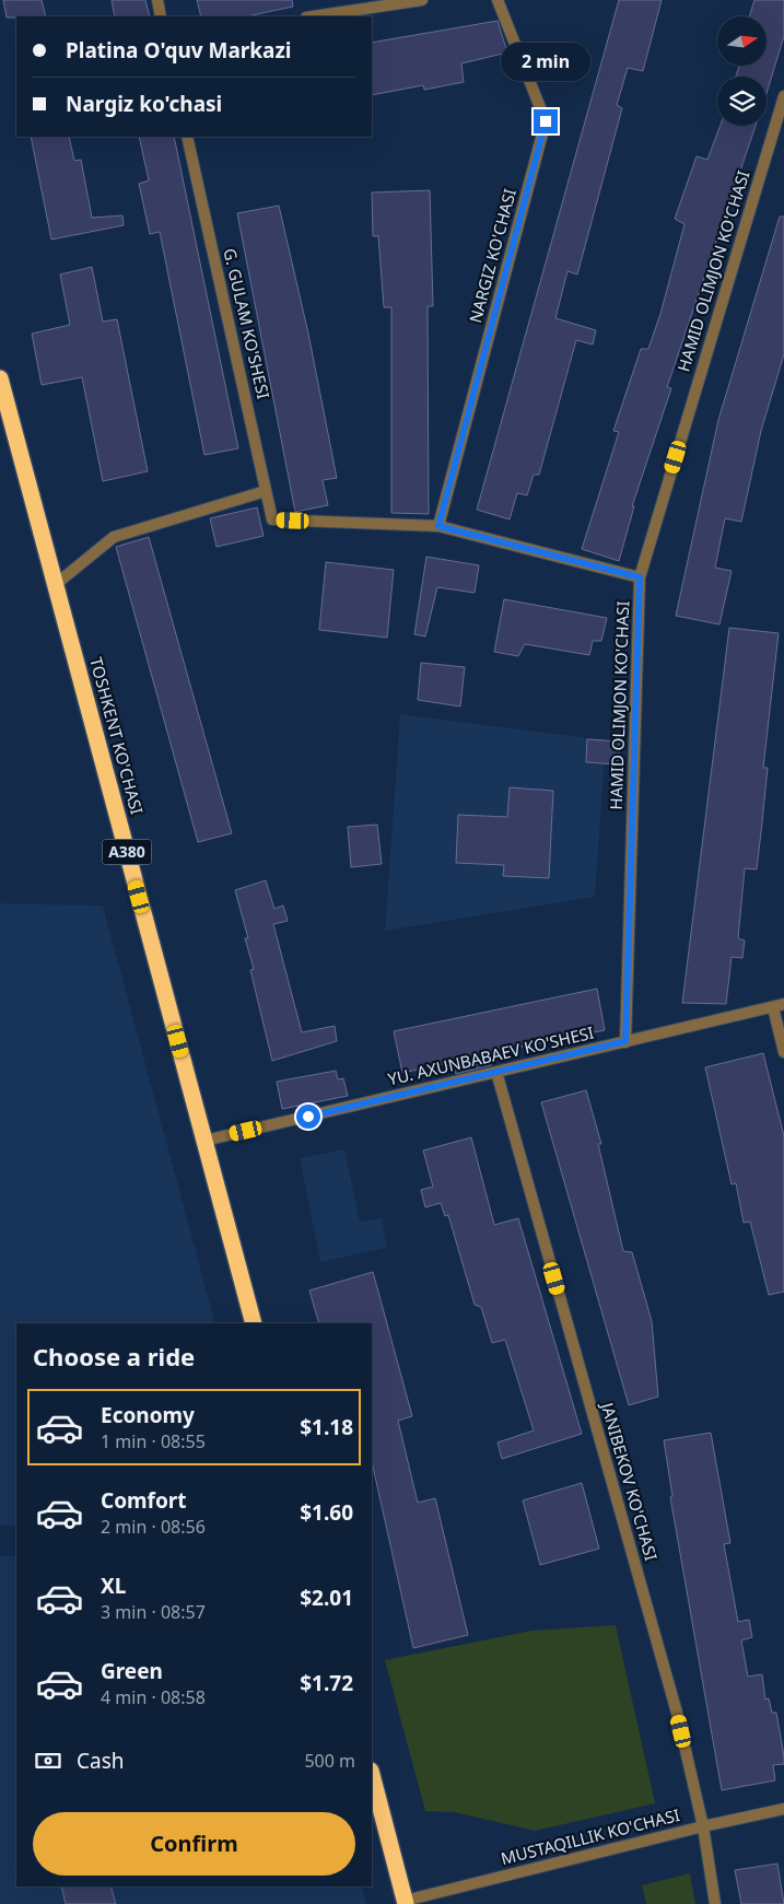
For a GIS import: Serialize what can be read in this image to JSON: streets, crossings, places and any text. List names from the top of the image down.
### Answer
{
  "streets": {
    "highway": ["TOSHKENT KO'CHASI", "A380"],
    "street": [
      "NARGIZ KO'CHASI",
      "HAMID OLIMJON KO'CHASI",
      "G. GULAM KO'SHESI",
      "YU. AXUNBABAEV KO'SHESI",
      "JANIBEKOV KO'CHASI",
      "MUSTAQILLIK KO'CHASI"
    ]
  },
  "crossings": [
    ["NARGIZ KO'CHASI", "G. GULAM KO'SHESI"],
    ["HAMID OLIMJON KO'CHASI", "YU. AXUNBABAEV KO'SHESI"],
    ["TOSHKENT KO'CHASI", "YU. AXUNBABAEV KO'SHESI"],
    ["YU. AXUNBABAEV KO'SHESI", "JANIBEKOV KO'CHASI"],
    ["JANIBEKOV KO'CHASI", "MUSTAQILLIK KO'CHASI"]
  ],
  "north": "right",
  "page": {
    "banner": ["Platina O'quv Markazi", "Nargiz ko'chasi"],
    "bubble": "2 min",
    "heading": "Choose a ride",
    "list": [
      {
        "name": "Economy",
        "note": "1 min · 08:55",
        "value": "$1.18"
      },
      {
        "name": "Comfort",
        "note": "2 min · 08:56",
        "value": "$1.60"
      },
      {
        "name": "XL",
        "note": "3 min · 08:57",
        "value": "$2.01"
      },
      {
        "name": "Green",
        "note": "4 min · 08:58",
        "value": "$1.72"
      }
    ],
    "pay": ["Cash", "500 m"],
    "buttons": "Confirm"
  }
}
